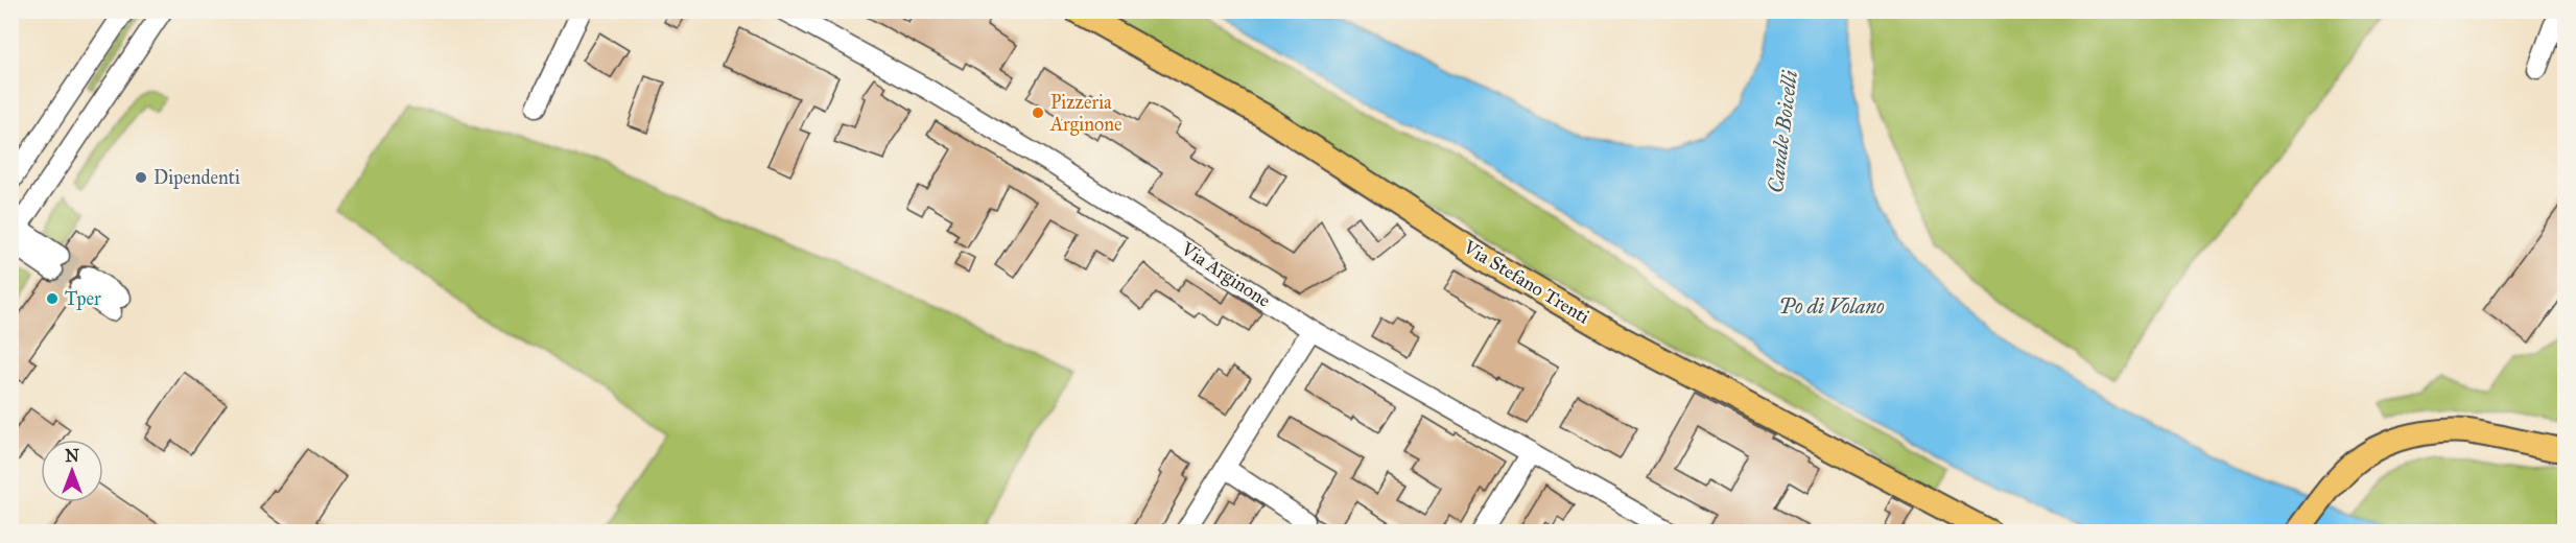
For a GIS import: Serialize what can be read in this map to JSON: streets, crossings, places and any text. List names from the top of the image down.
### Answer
{
  "streets": {
    "main road": ["Via Stefano Trenti"],
    "street": ["Via Arginone"]
  },
  "water": ["Canale Boicelli", "Po di Volano"],
  "places": ["Pizzeria Arginone", "Dipendenti", "Tper"],
  "north": "top"
}
